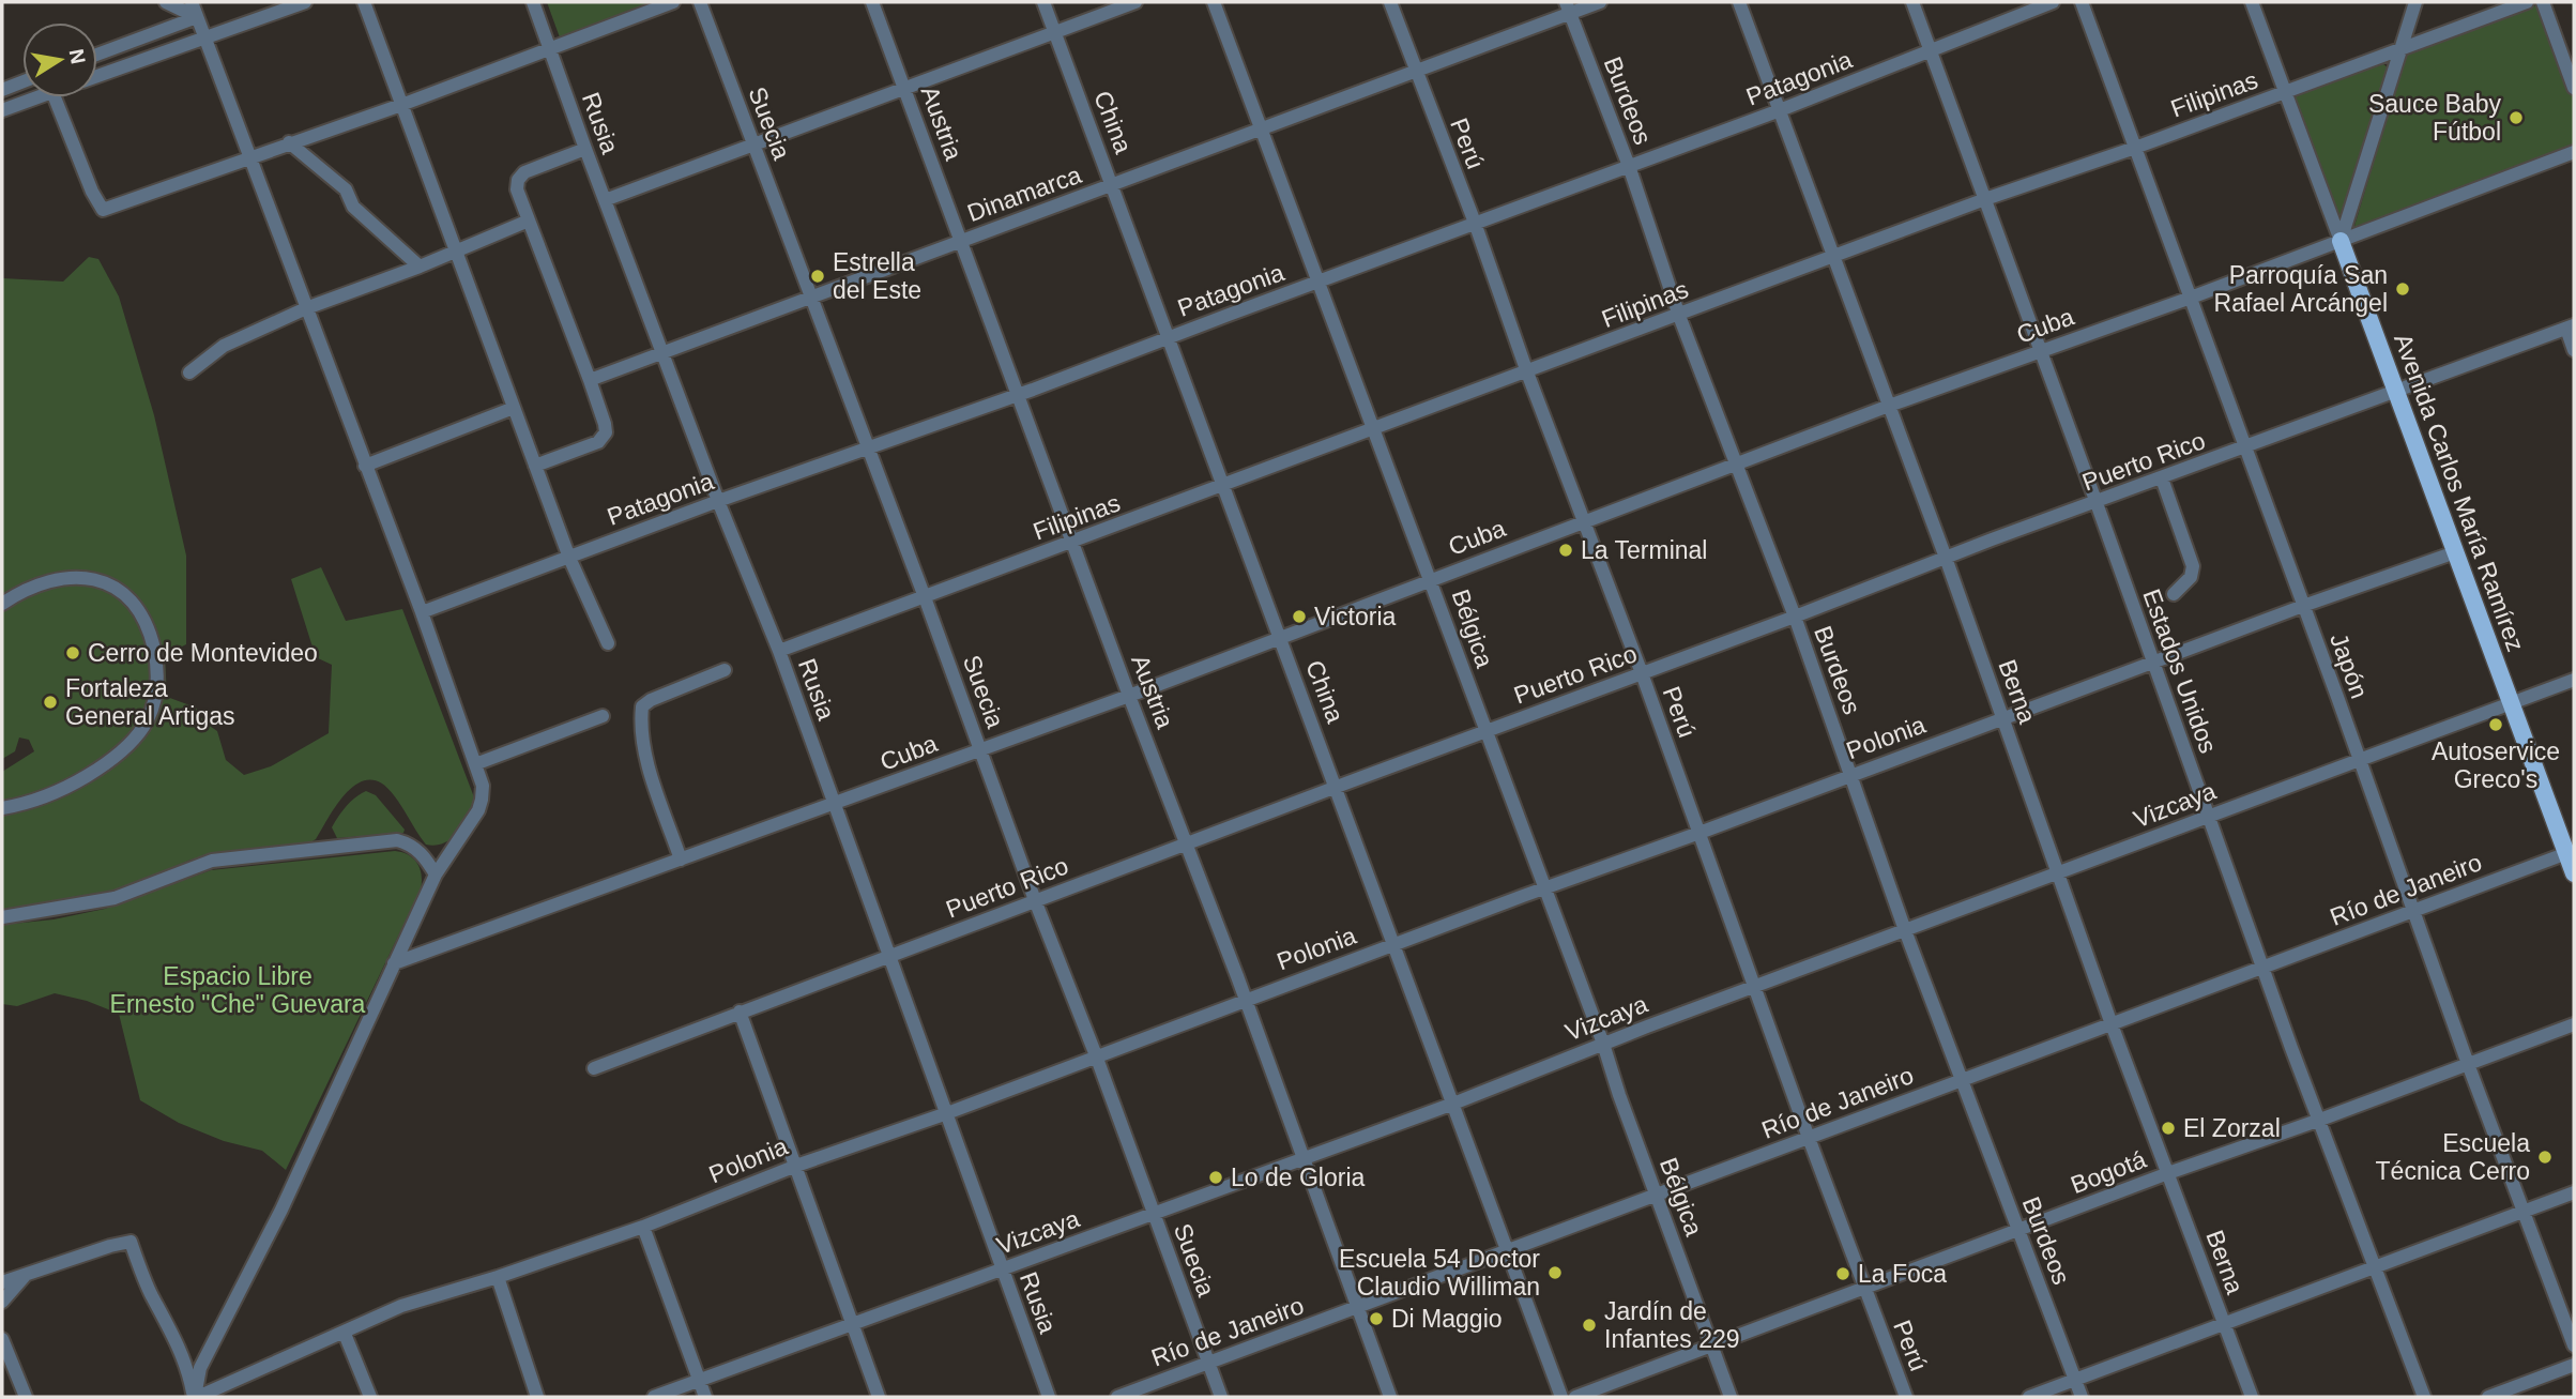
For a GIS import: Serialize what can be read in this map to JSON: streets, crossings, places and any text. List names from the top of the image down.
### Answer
{
  "streets": {
    "main road": ["Avenida Carlos María Ramírez"],
    "street": [
      "Patagonia",
      "Filipinas",
      "Burdeos",
      "China",
      "Rusia",
      "Suecia",
      "Austria",
      "Perú",
      "Dinamarca",
      "Cuba",
      "Puerto Rico",
      "Bélgica",
      "Japón",
      "Estados Unidos",
      "Berna",
      "Polonia",
      "Vizcaya",
      "Río de Janeiro",
      "Bogotá"
    ]
  },
  "crossings": [
    ["Patagonia", "Burdeos"],
    ["Patagonia", "China"],
    ["Patagonia", "Rusia"],
    ["Patagonia", "Suecia"],
    ["Patagonia", "Austria"],
    ["Patagonia", "Perú"],
    ["Patagonia", "Bélgica"],
    ["Patagonia", "Estados Unidos"],
    ["Patagonia", "Berna"],
    ["Filipinas", "Burdeos"],
    ["Filipinas", "China"],
    ["Filipinas", "Rusia"],
    ["Filipinas", "Suecia"],
    ["Filipinas", "Austria"],
    ["Filipinas", "Perú"],
    ["Filipinas", "Avenida Carlos María Ramírez"],
    ["Filipinas", "Bélgica"],
    ["Filipinas", "Japón"],
    ["Filipinas", "Estados Unidos"],
    ["Filipinas", "Berna"],
    ["Burdeos", "Dinamarca"],
    ["Burdeos", "Cuba"],
    ["Burdeos", "Puerto Rico"],
    ["Burdeos", "Polonia"],
    ["Burdeos", "Vizcaya"],
    ["Burdeos", "Río de Janeiro"],
    ["Burdeos", "Bogotá"],
    ["China", "Dinamarca"],
    ["China", "Cuba"],
    ["China", "Puerto Rico"],
    ["China", "Polonia"],
    ["China", "Vizcaya"],
    ["China", "Río de Janeiro"],
    ["Rusia", "Dinamarca"],
    ["Rusia", "Cuba"],
    ["Rusia", "Puerto Rico"],
    ["Rusia", "Polonia"],
    ["Rusia", "Vizcaya"],
    ["Suecia", "Dinamarca"],
    ["Suecia", "Cuba"],
    ["Suecia", "Puerto Rico"],
    ["Suecia", "Polonia"],
    ["Suecia", "Vizcaya"],
    ["Suecia", "Río de Janeiro"],
    ["Austria", "Dinamarca"],
    ["Austria", "Cuba"],
    ["Austria", "Puerto Rico"],
    ["Austria", "Polonia"],
    ["Austria", "Vizcaya"],
    ["Austria", "Río de Janeiro"],
    ["Perú", "Dinamarca"],
    ["Perú", "Cuba"],
    ["Perú", "Puerto Rico"],
    ["Perú", "Polonia"],
    ["Perú", "Vizcaya"],
    ["Perú", "Río de Janeiro"],
    ["Perú", "Bogotá"],
    ["Dinamarca", "Bélgica"],
    ["Cuba", "Avenida Carlos María Ramírez"],
    ["Cuba", "Bélgica"],
    ["Cuba", "Japón"],
    ["Cuba", "Estados Unidos"],
    ["Cuba", "Berna"],
    ["Puerto Rico", "Avenida Carlos María Ramírez"],
    ["Puerto Rico", "Bélgica"],
    ["Puerto Rico", "Japón"],
    ["Puerto Rico", "Estados Unidos"],
    ["Puerto Rico", "Berna"],
    ["Avenida Carlos María Ramírez", "Polonia"],
    ["Avenida Carlos María Ramírez", "Vizcaya"],
    ["Avenida Carlos María Ramírez", "Río de Janeiro"],
    ["Bélgica", "Polonia"],
    ["Bélgica", "Vizcaya"],
    ["Bélgica", "Río de Janeiro"],
    ["Bélgica", "Bogotá"],
    ["Japón", "Polonia"],
    ["Japón", "Vizcaya"],
    ["Japón", "Río de Janeiro"],
    ["Japón", "Bogotá"],
    ["Estados Unidos", "Polonia"],
    ["Estados Unidos", "Vizcaya"],
    ["Estados Unidos", "Río de Janeiro"],
    ["Estados Unidos", "Bogotá"],
    ["Berna", "Polonia"],
    ["Berna", "Vizcaya"],
    ["Berna", "Río de Janeiro"],
    ["Berna", "Bogotá"]
  ],
  "parks": ["Espacio Libre Ernesto \"Che\" Guevara"],
  "places": [
    "Sauce Baby Fútbol",
    "Estrella del Este",
    "Parroquía San Rafael Arcángel",
    "La Terminal",
    "Victoria",
    "Cerro de Montevideo",
    "Fortaleza General Artigas",
    "Autoservice Greco's",
    "El Zorzal",
    "Escuela Técnica Cerro",
    "Lo de Gloria",
    "Escuela 54 Doctor Claudio Williman",
    "La Foca",
    "Di Maggio",
    "Jardín de Infantes 229"
  ],
  "north": "right"
}
